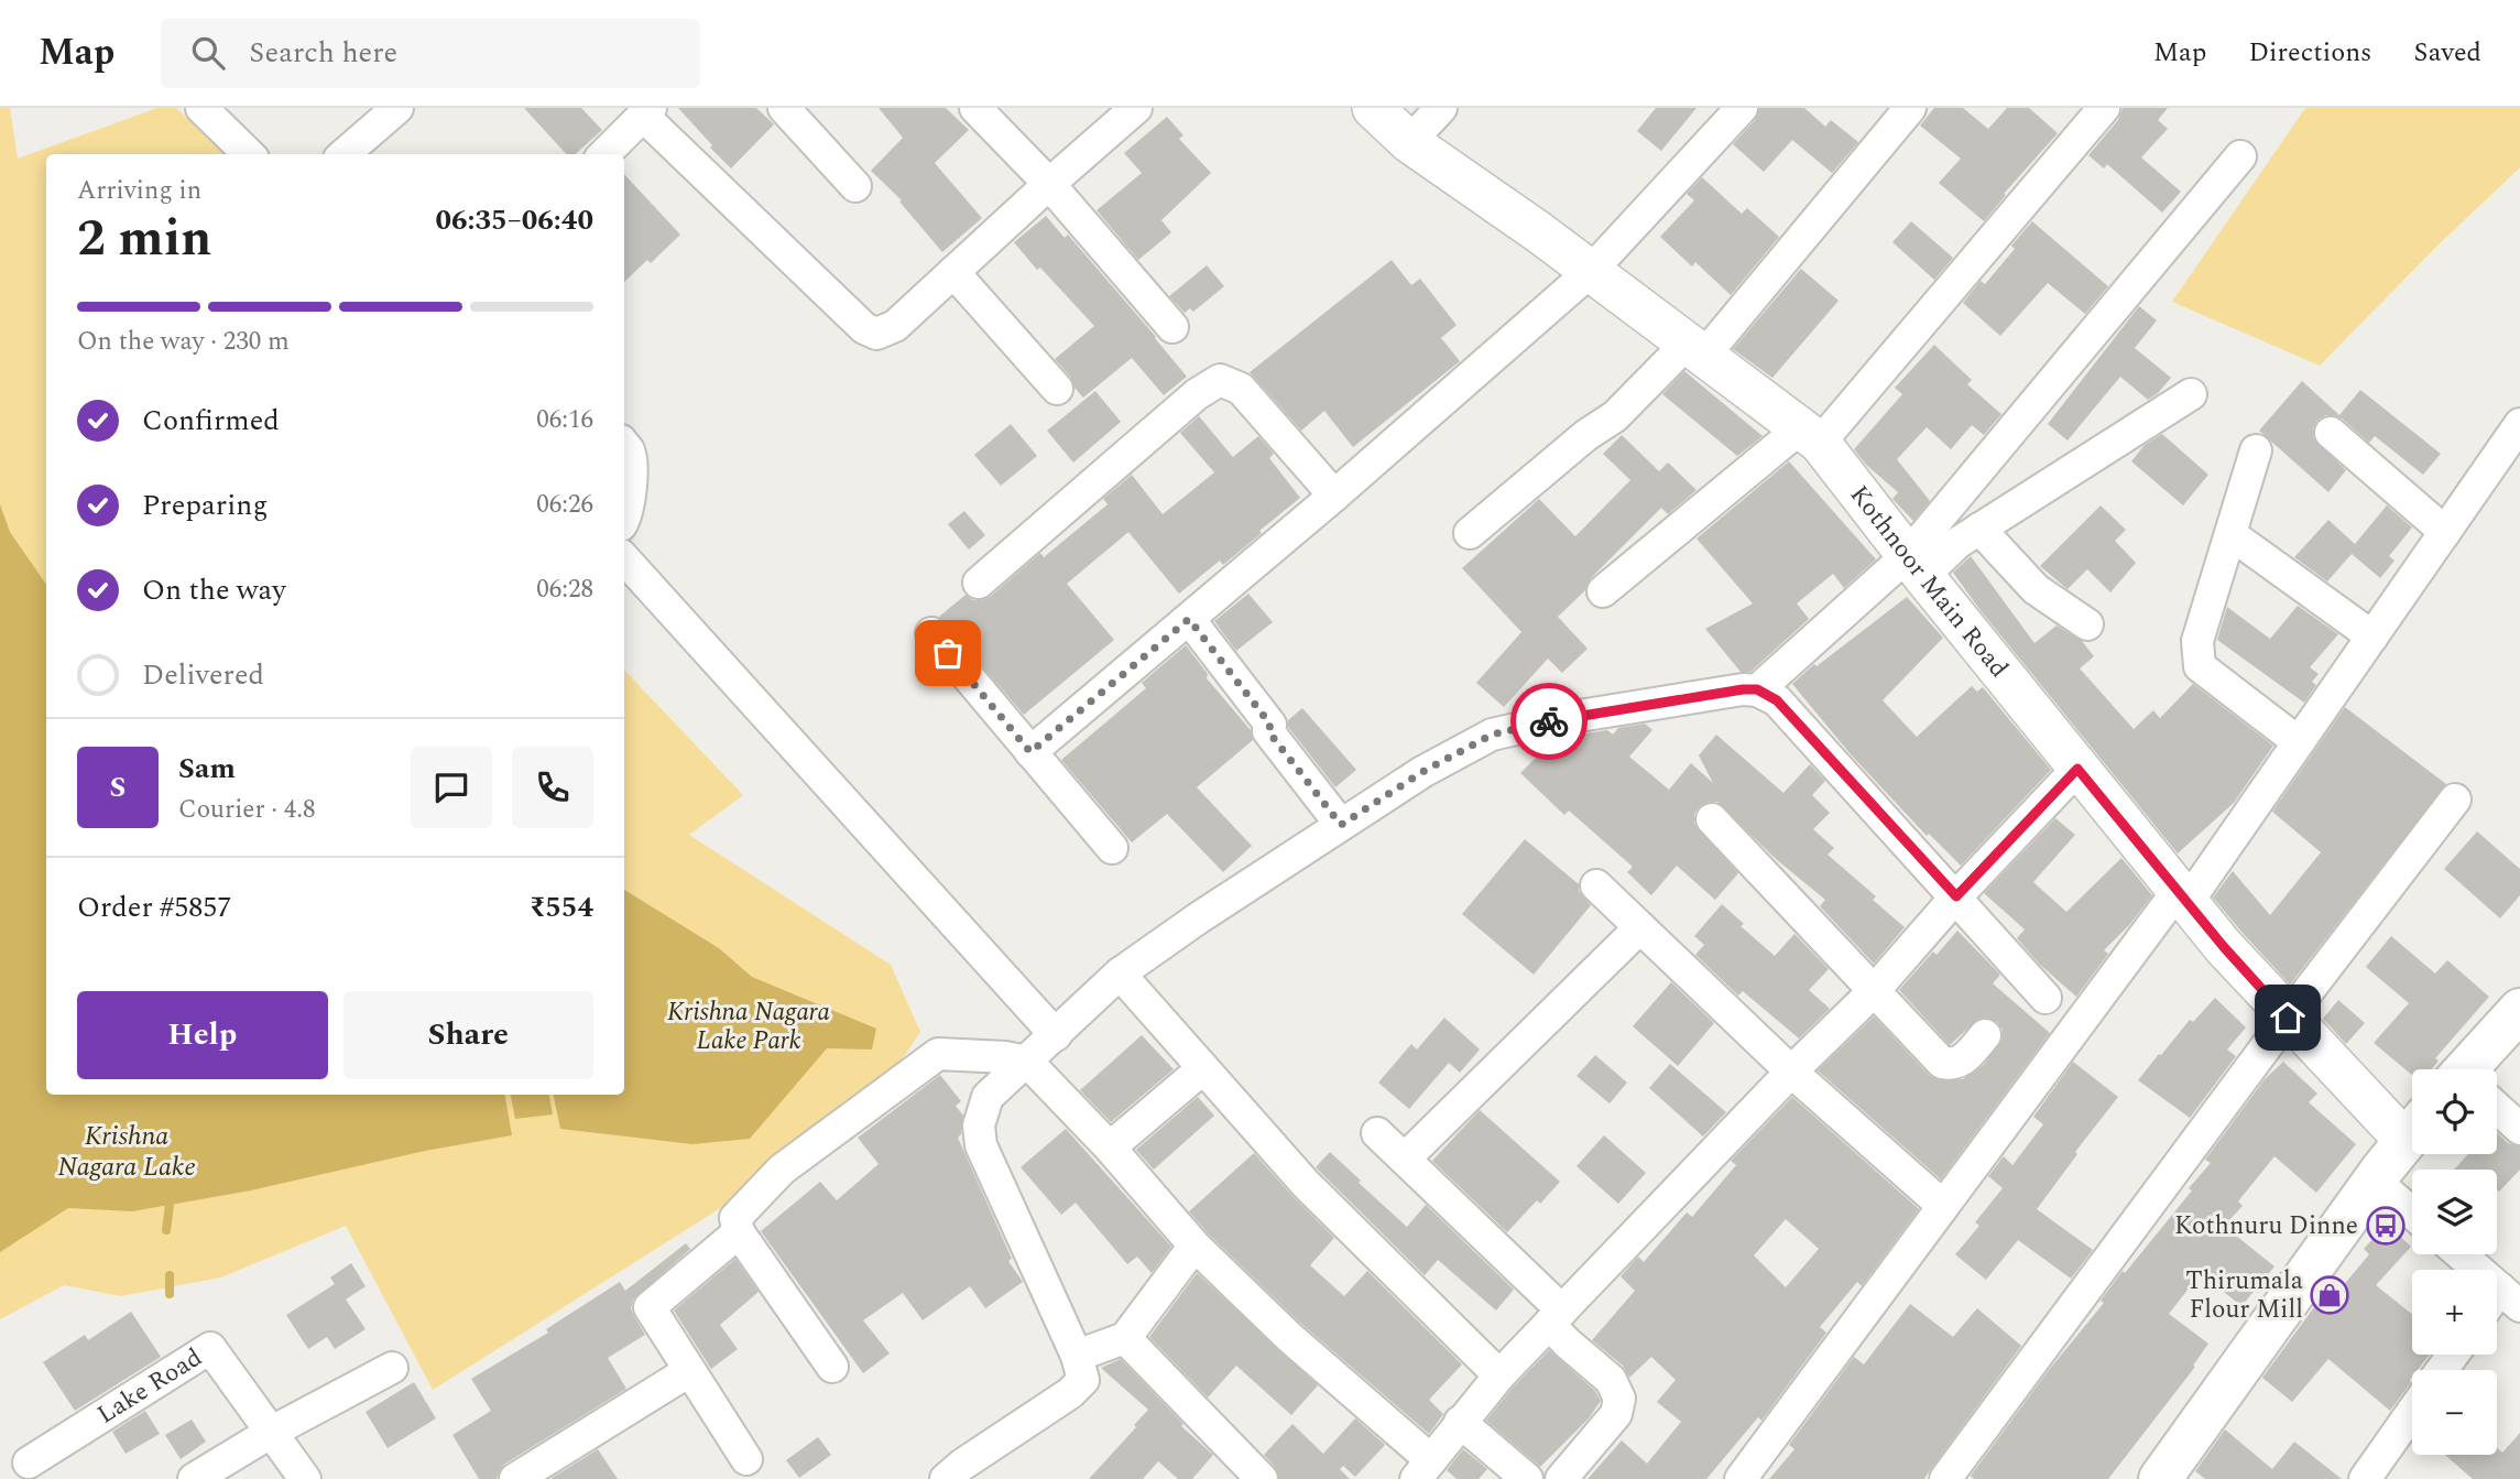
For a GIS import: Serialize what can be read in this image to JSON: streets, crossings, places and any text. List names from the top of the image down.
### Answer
{
  "streets": {
    "street": ["Kothnoor Main Road", "Lake Road"]
  },
  "water": ["Krishna Nagara Lake"],
  "parks": ["Krishna Nagara Lake Park"],
  "places": {
    "bus stop": ["Kothnuru Dinne"],
    "shop": ["Thirumala Flour Mill"]
  },
  "page": {
    "header": "Map",
    "search": "Search here",
    "nav": ["Map", "Directions", "Saved"],
    "heading": ["2 min", "Arriving in", "06:35–06:40"],
    "panel": [
      "Sam",
      "Courier · 4.8",
      "Order #5857",
      "₹554"
    ],
    "bar": "On the way · 230 m",
    "list": [
      ["Confirmed", "06:16"],
      ["Preparing", "06:26"],
      ["On the way", "06:28"],
      "Delivered"
    ],
    "round": "S",
    "buttons": ["Help", "Share"],
    "map_buttons": ["+", "−"]
  }
}
